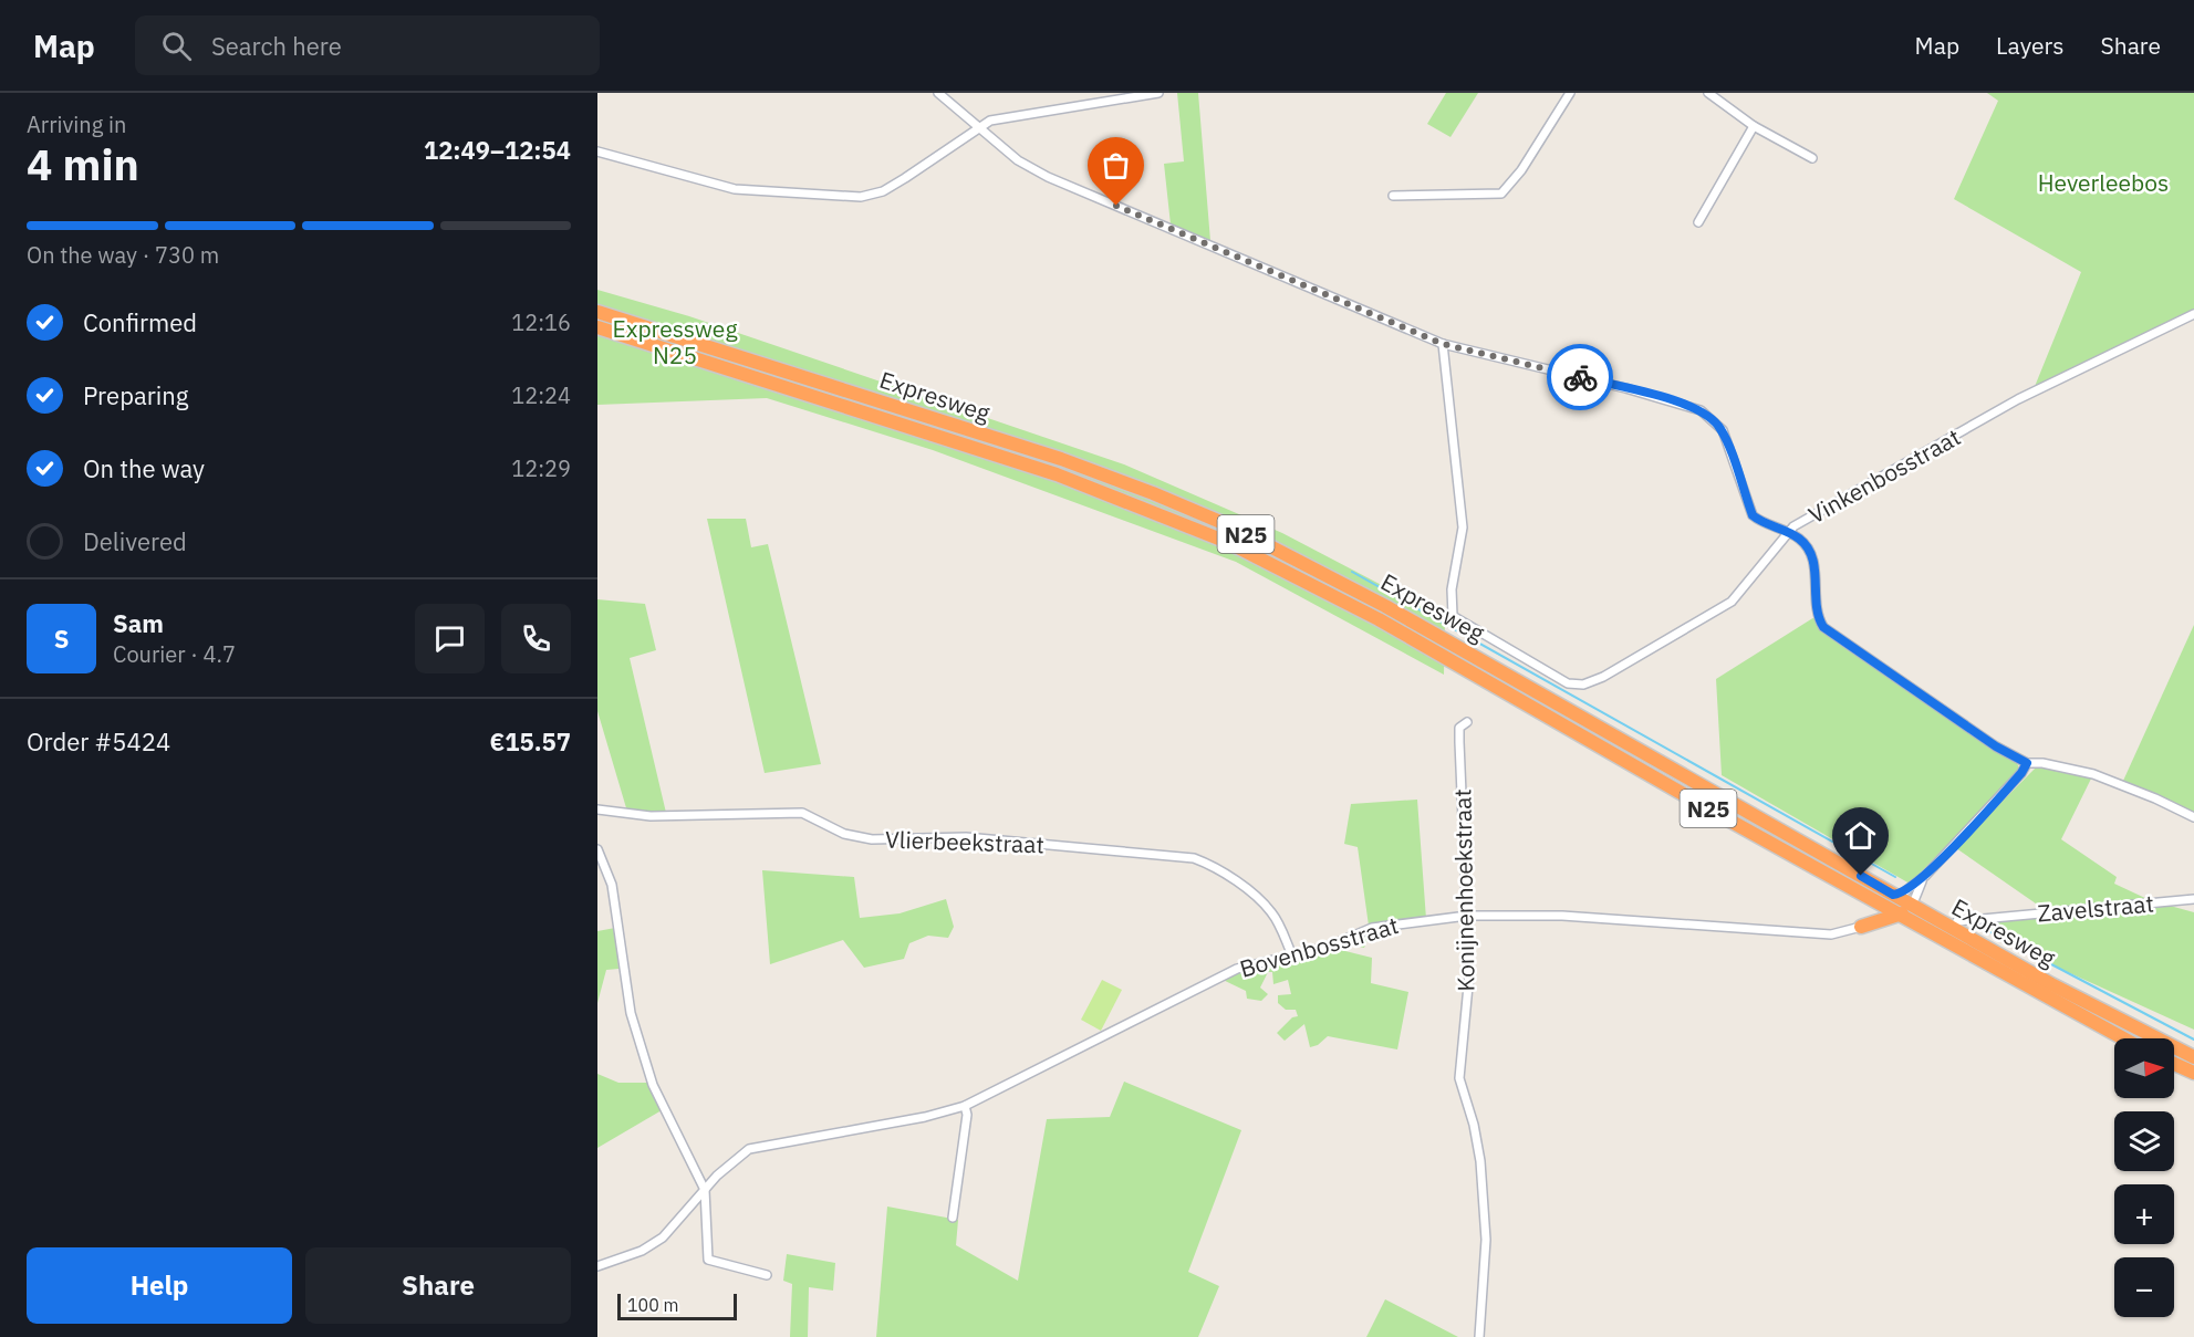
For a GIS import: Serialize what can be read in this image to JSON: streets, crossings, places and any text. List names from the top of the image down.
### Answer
{
  "streets": {
    "highway": ["Expresweg", "N25"],
    "street": [
      "Vinkenbosstraat",
      "Vlierbeekstraat",
      "Konijnenhoekstraat",
      "Zavelstraat",
      "Bovenbosstraat"
    ]
  },
  "crossings": [
    ["Vlierbeekstraat", "Bovenbosstraat"],
    ["Konijnenhoekstraat", "Bovenbosstraat"]
  ],
  "parks": ["Heverleebos", "Expressweg N25"],
  "scale_bar": "100 m",
  "north": "right",
  "page": {
    "header": "Map",
    "search": "Search here",
    "nav": ["Map", "Layers", "Share"],
    "heading": ["4 min", "Arriving in", "12:49–12:54"],
    "panel": [
      "Sam",
      "Courier · 4.7",
      "Order #5424",
      "€15.57"
    ],
    "bar": "On the way · 730 m",
    "list": [
      ["Confirmed", "12:16"],
      ["Preparing", "12:24"],
      ["On the way", "12:29"],
      "Delivered"
    ],
    "round": "S",
    "map_buttons": ["+", "−"],
    "buttons": ["Help", "Share"],
    "scale": "100 m"
  }
}
